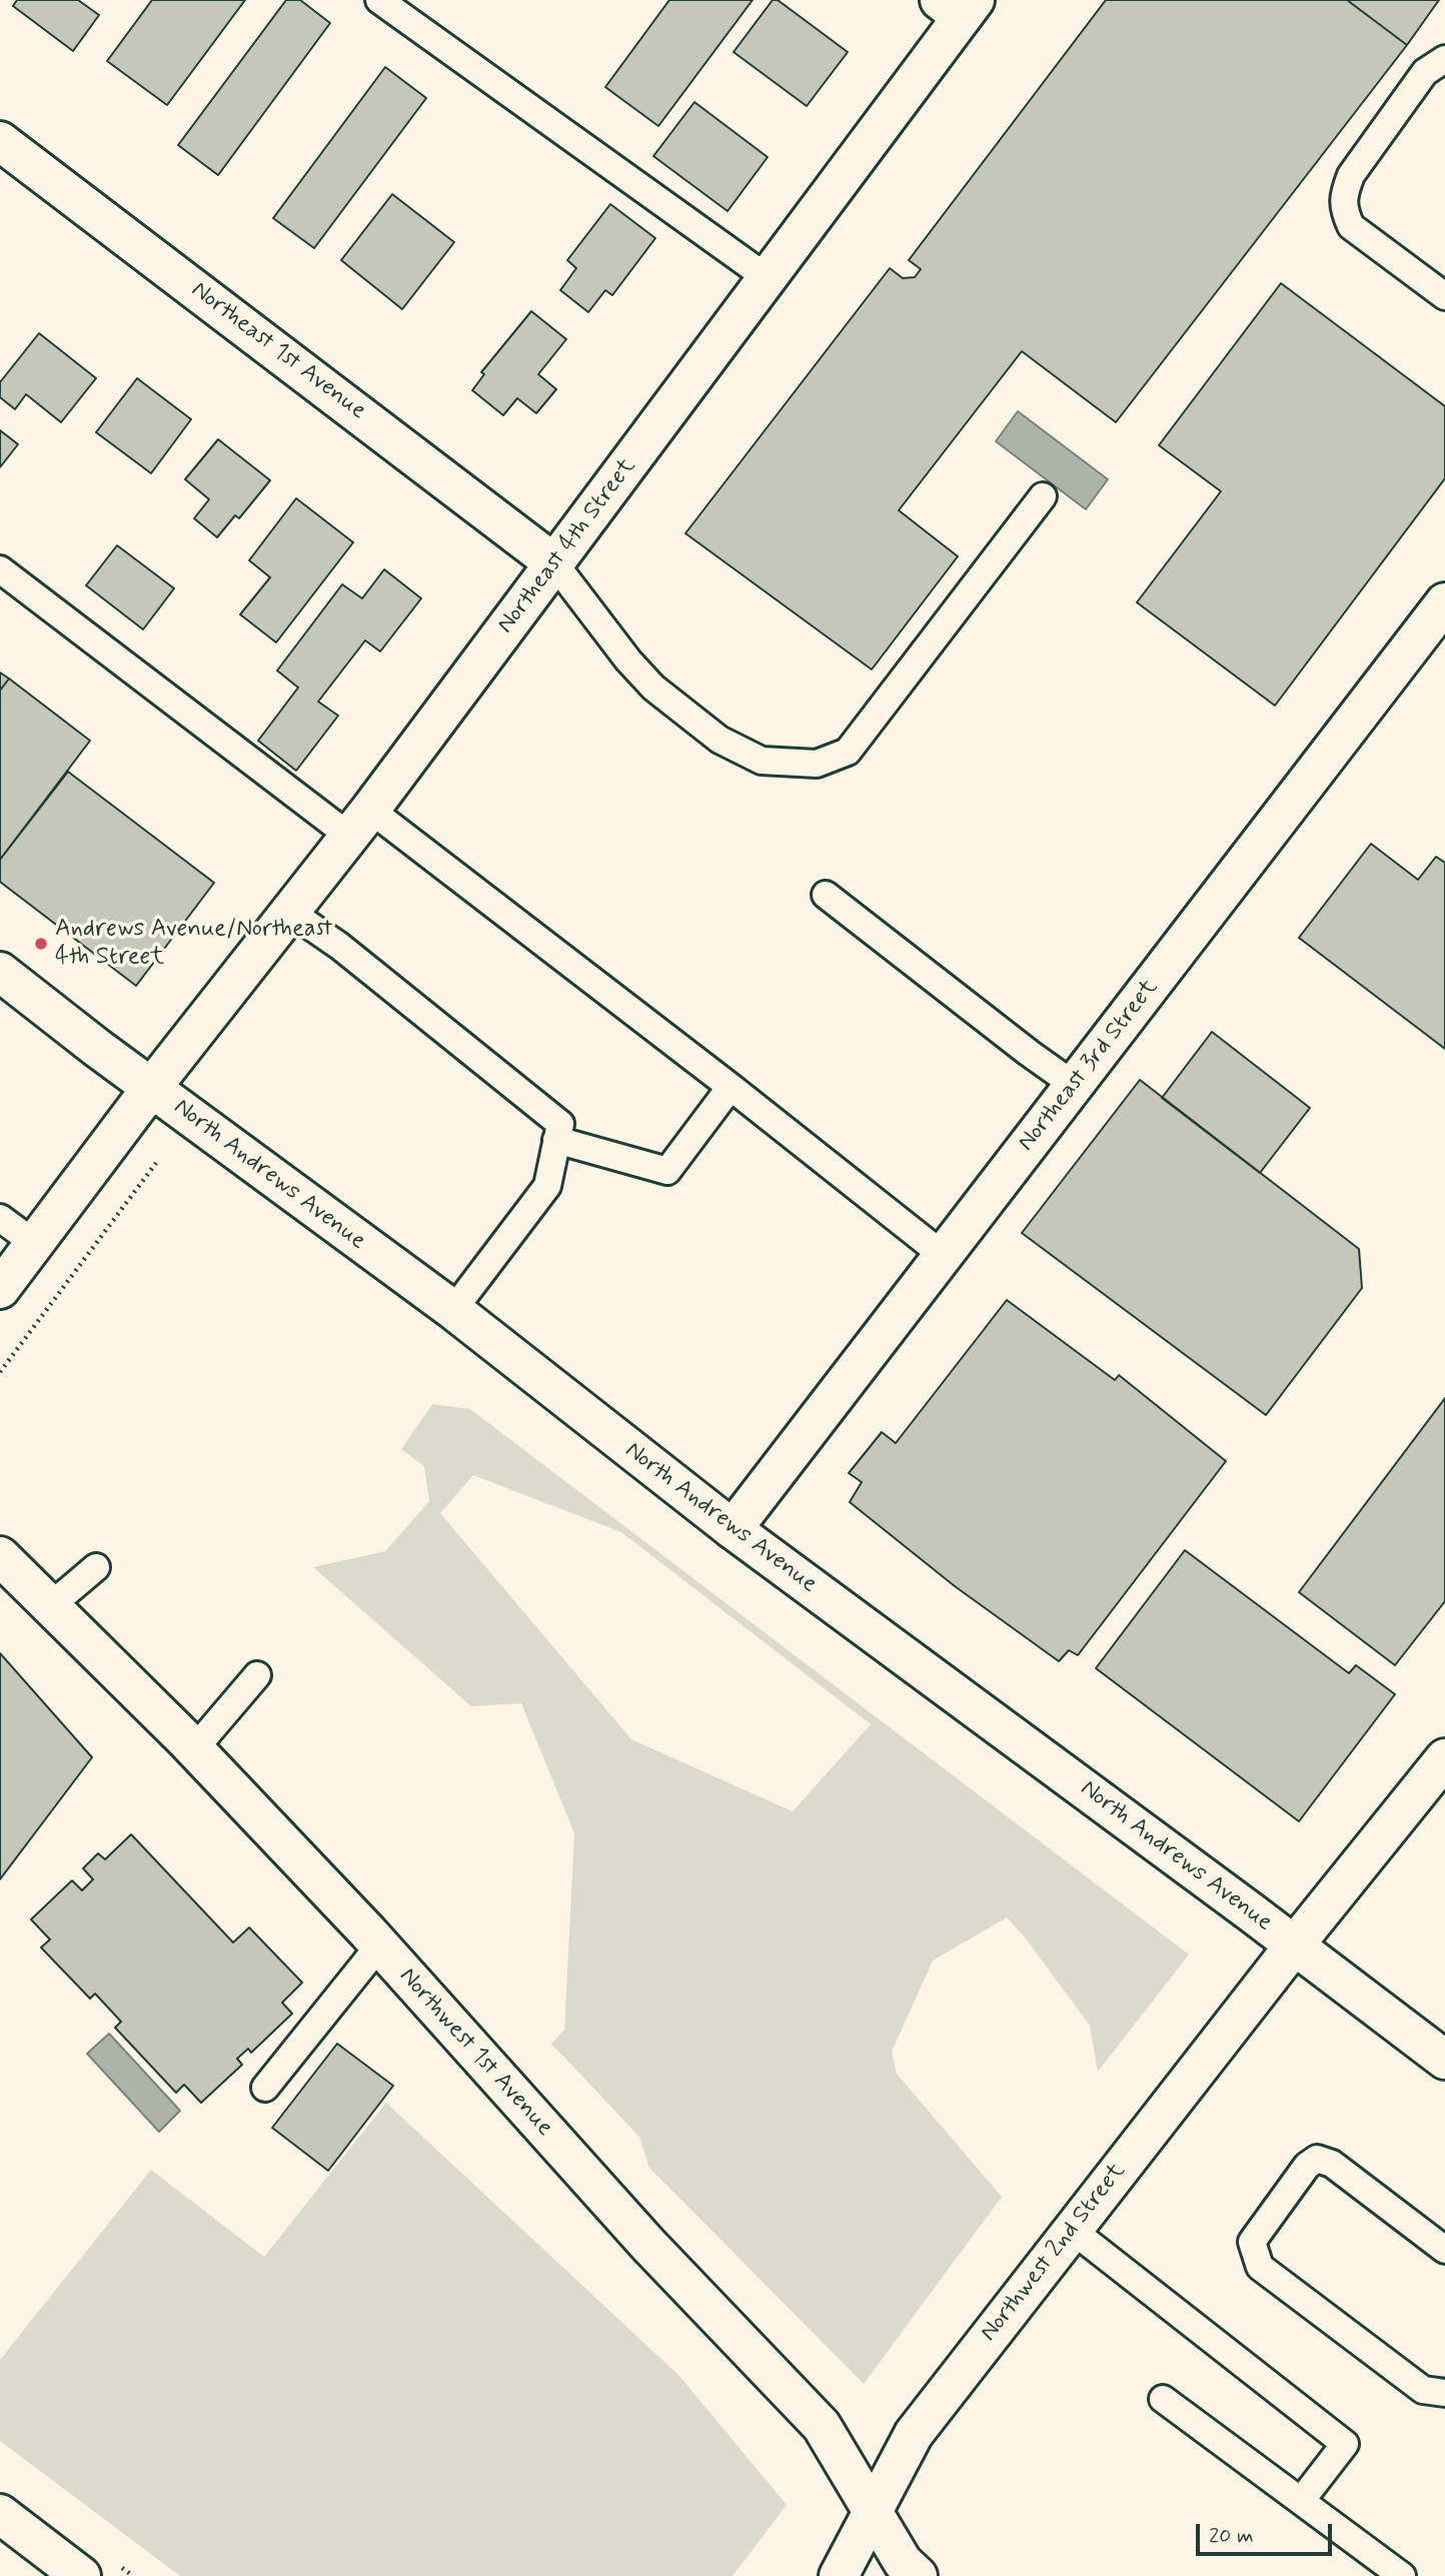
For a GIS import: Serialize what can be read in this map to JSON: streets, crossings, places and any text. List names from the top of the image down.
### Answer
{
  "streets": {
    "street": [
      "Northeast 1st Avenue",
      "Northeast 4th Street",
      "Northeast 3rd Street",
      "North Andrews Avenue",
      "Northwest 1st Avenue",
      "Northwest 2nd Street"
    ]
  },
  "crossings": [
    ["Northeast 1st Avenue", "Northeast 4th Street"],
    ["Northeast 4th Street", "North Andrews Avenue"],
    ["Northeast 3rd Street", "North Andrews Avenue"],
    ["North Andrews Avenue", "Northwest 2nd Street"],
    ["Northwest 1st Avenue", "Northwest 2nd Street"]
  ],
  "places": ["Andrews Avenue/Northeast 4th Street"],
  "scale_bar": "20 m"
}
